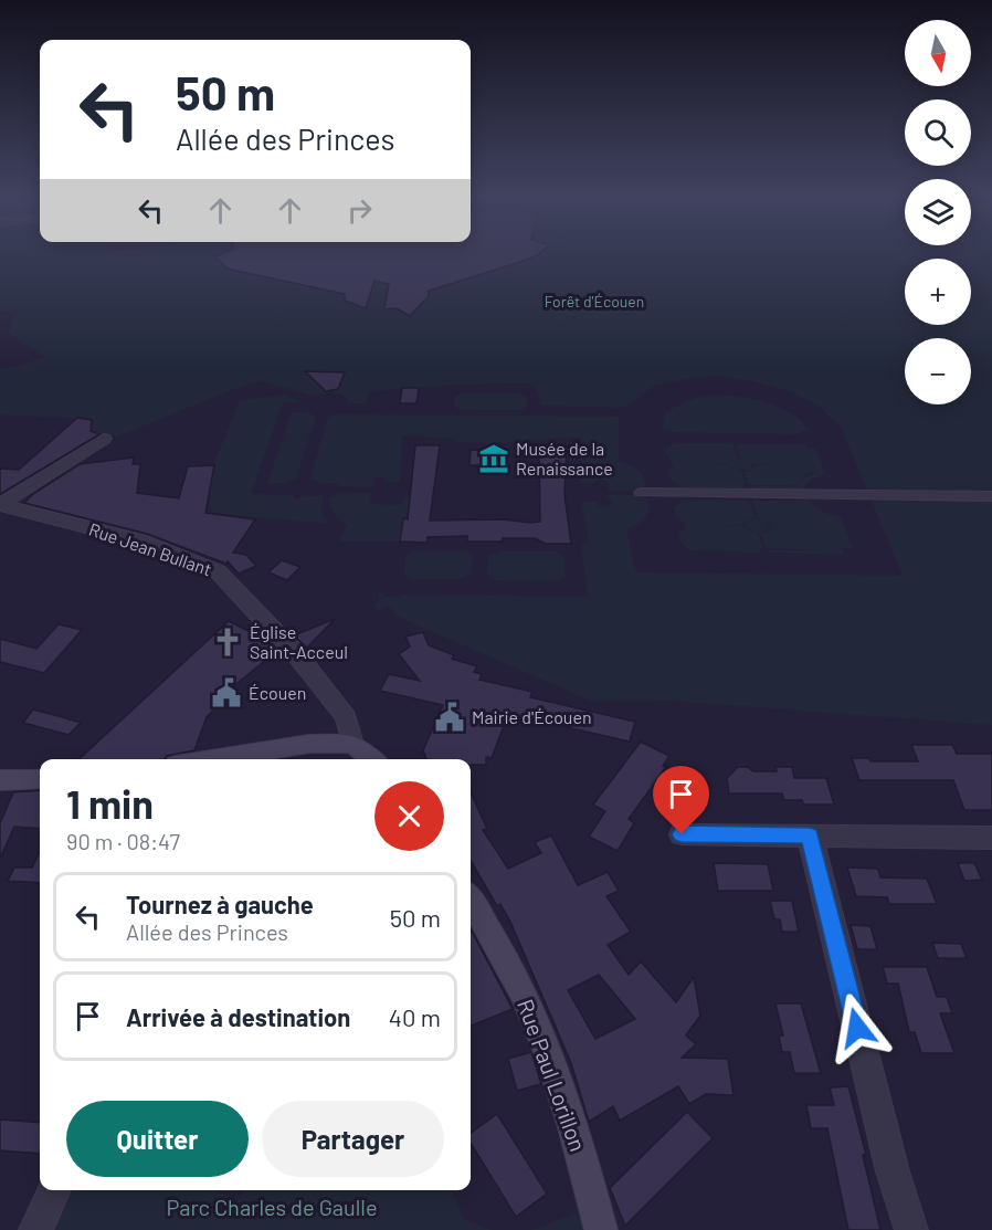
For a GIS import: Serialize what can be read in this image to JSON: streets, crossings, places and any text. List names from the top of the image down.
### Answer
{
  "streets": {
    "main road": ["Rue Paul Lorillon"],
    "street": ["Rue Jean Bullant"]
  },
  "parks": ["Forêt d'Écouen", "Parc Charles de Gaulle"],
  "places": {
    "museum": ["Musée de la Renaissance"],
    "church": ["Église Saint-Acceul"],
    "public building": ["Écouen", "Mairie d'Écouen"]
  },
  "north": "bottom",
  "page": {
    "map_buttons": ["+", "−"],
    "turn": ["50 m", "Allée des Princes"],
    "heading": ["1 min", "90 m · 08:47"],
    "list": [
      {
        "name": "Tournez à gauche",
        "note": "Allée des Princes",
        "value": "50 m"
      },
      {
        "name": "Arrivée à destination",
        "value": "40 m"
      }
    ],
    "buttons": ["Quitter", "Partager"]
  }
}
